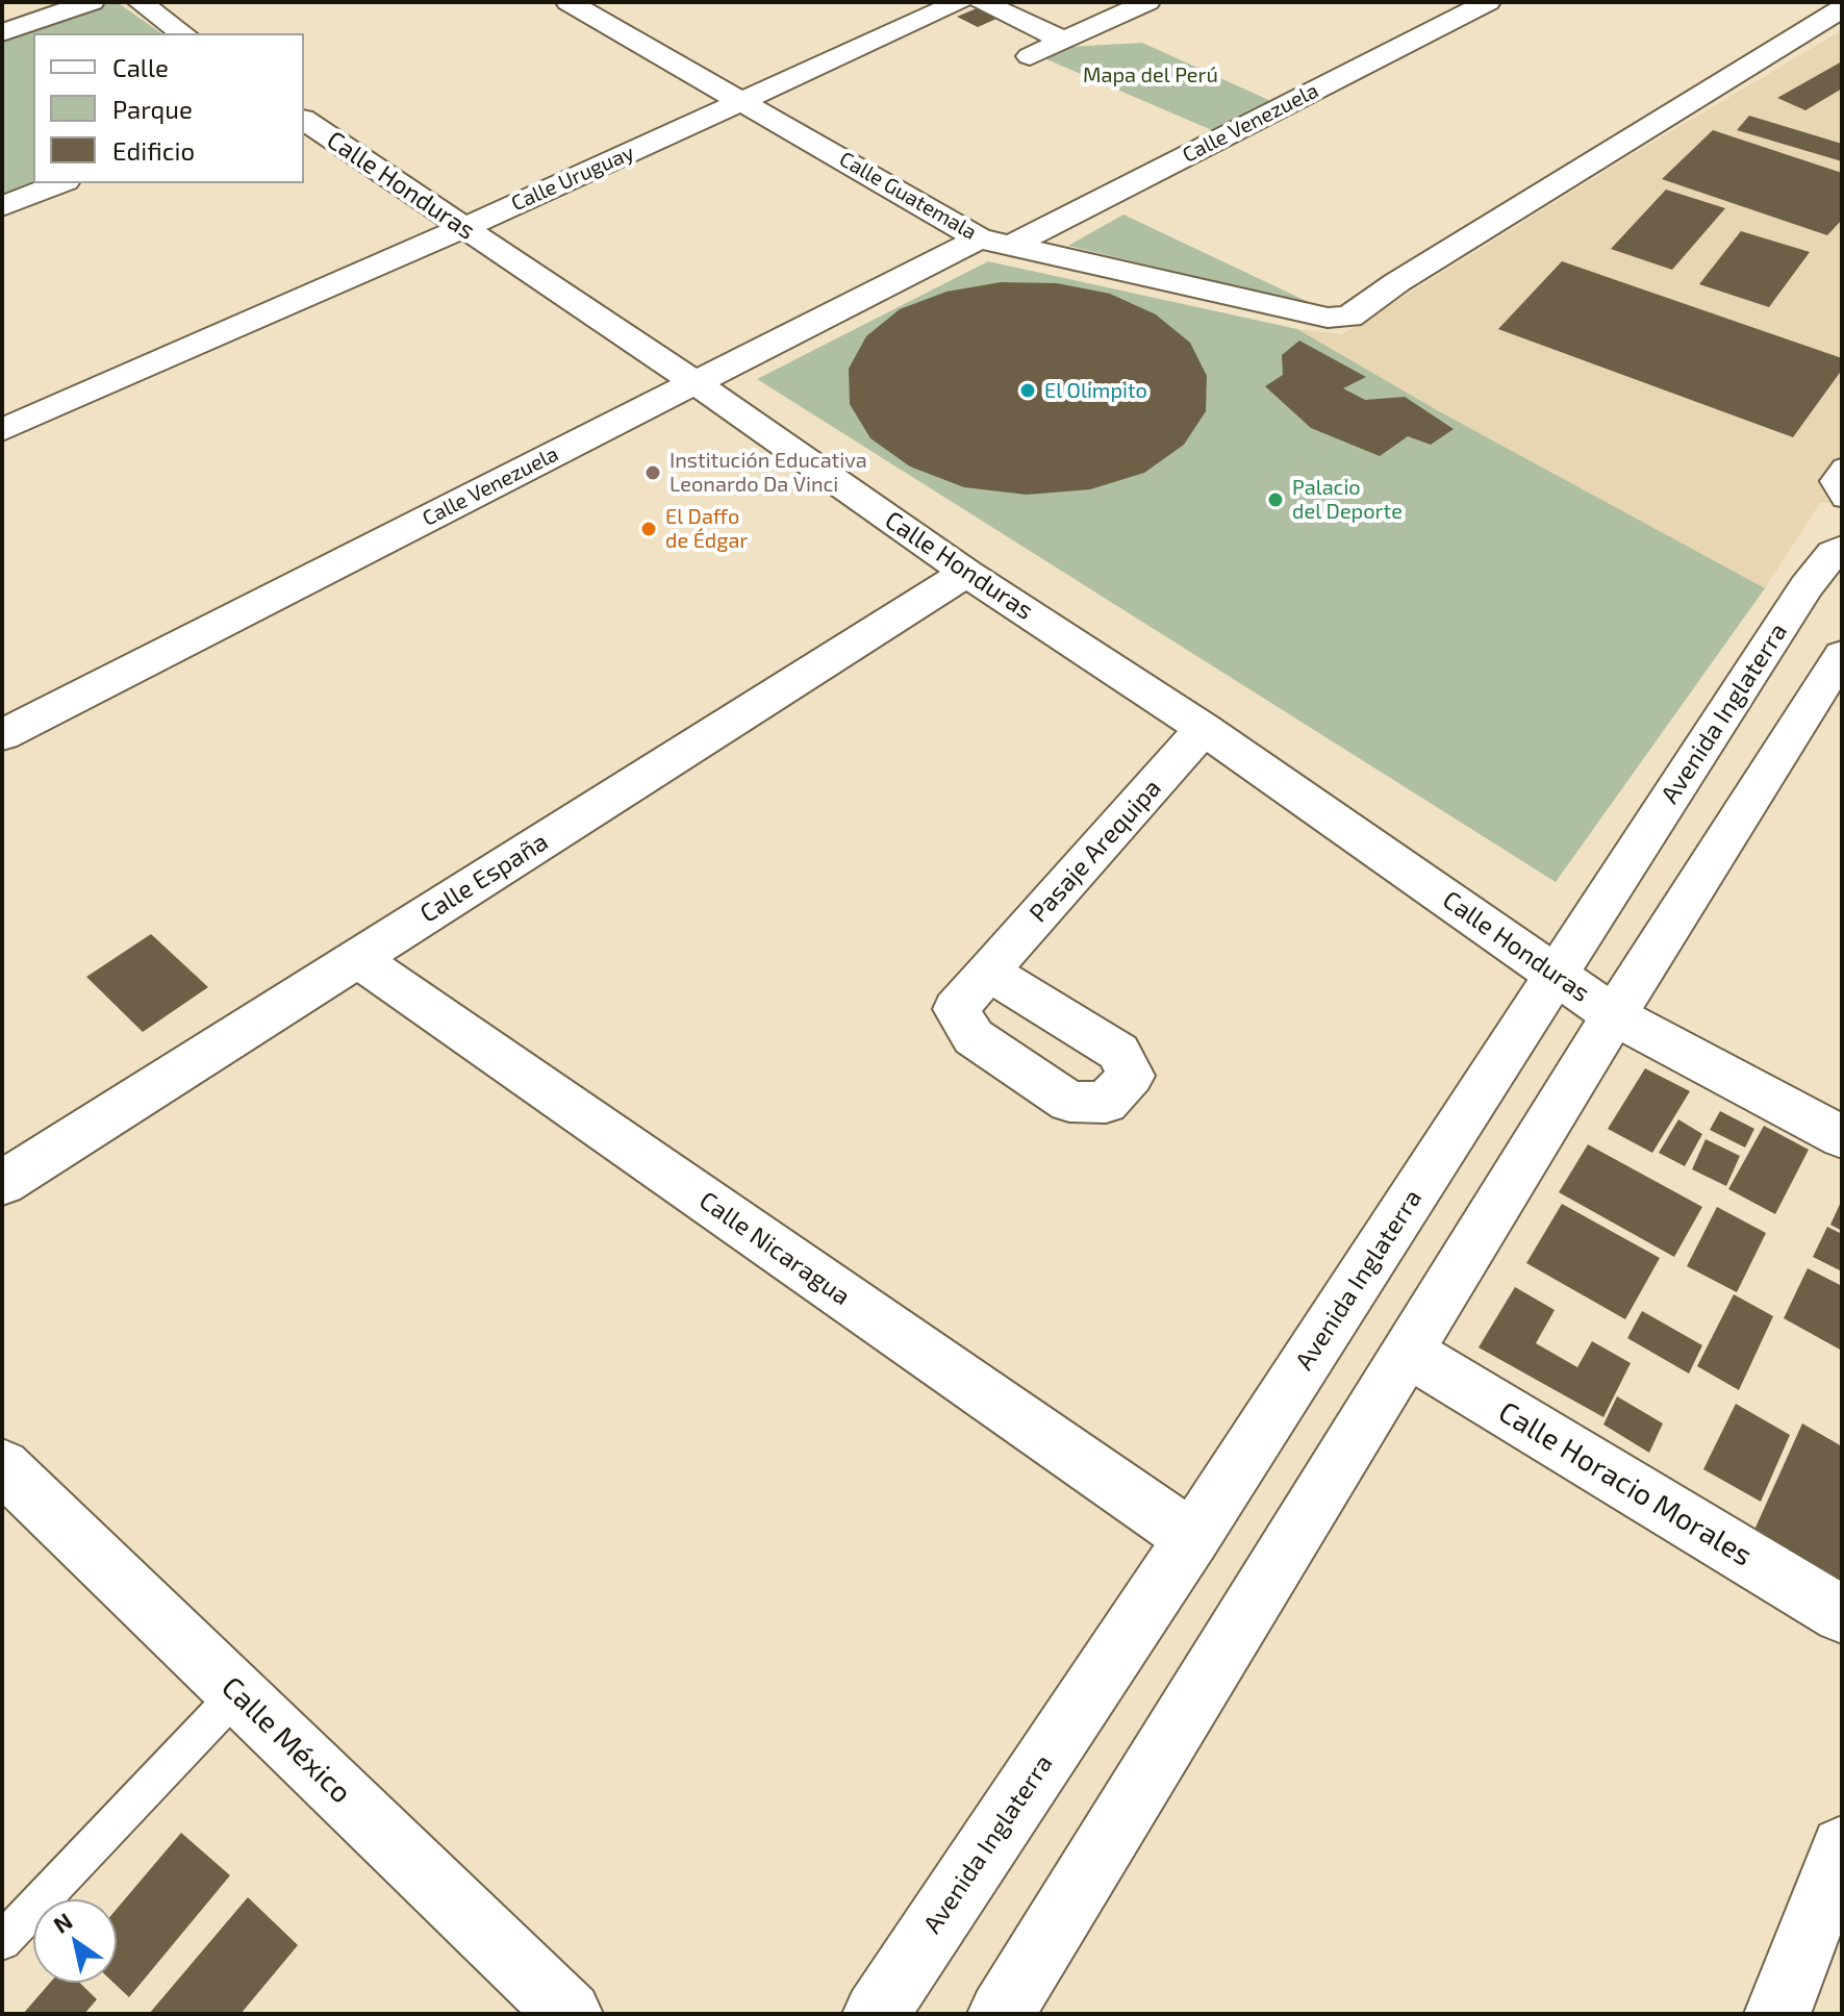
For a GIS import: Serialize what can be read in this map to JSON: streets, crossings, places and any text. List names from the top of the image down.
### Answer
{
  "streets": {
    "street": [
      "Calle Venezuela",
      "Calle Uruguay",
      "Calle Honduras",
      "Calle Guatemala",
      "Avenida Inglaterra",
      "Pasaje Arequipa",
      "Calle España",
      "Calle Nicaragua",
      "Calle Horacio Morales",
      "Calle México"
    ]
  },
  "crossings": [
    ["Calle Venezuela", "Calle Honduras"],
    ["Calle Venezuela", "Calle Guatemala"],
    ["Calle Uruguay", "Calle Honduras"],
    ["Calle Uruguay", "Calle Guatemala"],
    ["Calle Honduras", "Avenida Inglaterra"],
    ["Calle Honduras", "Pasaje Arequipa"],
    ["Calle Honduras", "Calle España"],
    ["Avenida Inglaterra", "Calle Nicaragua"],
    ["Calle España", "Calle Nicaragua"]
  ],
  "parks": ["Mapa del Perú"],
  "places": [
    "El Olimpito",
    "Institución Educativa Leonardo Da Vinci",
    "Palacio del Deporte",
    "El Daffo de Édgar"
  ],
  "legend": ["Calle", "Parque", "Edificio"],
  "north": "top left"
}
